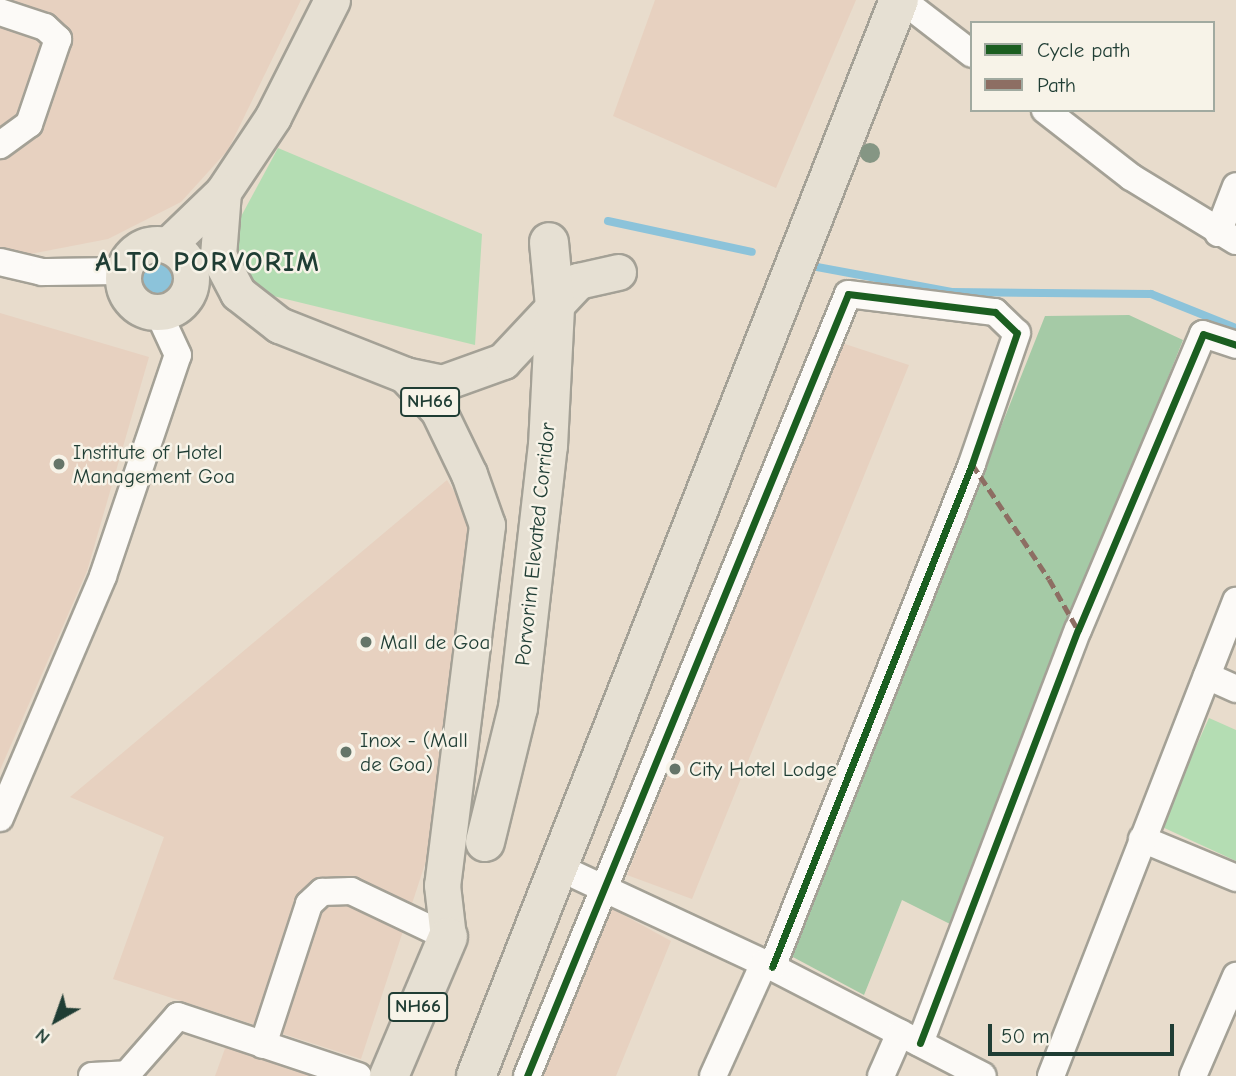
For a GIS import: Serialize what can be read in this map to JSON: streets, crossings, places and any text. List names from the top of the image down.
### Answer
{
  "streets": {
    "highway": ["NH66", "Porvorim Elevated Corridor"]
  },
  "districts": ["ALTO PORVORIM"],
  "places": [
    "Institute of Hotel Management Goa",
    "Mall de Goa",
    "Inox - (Mall de Goa)",
    "City Hotel Lodge"
  ],
  "legend": ["Cycle path", "Path"],
  "scale_bar": "50 m",
  "north": "bottom left"
}
